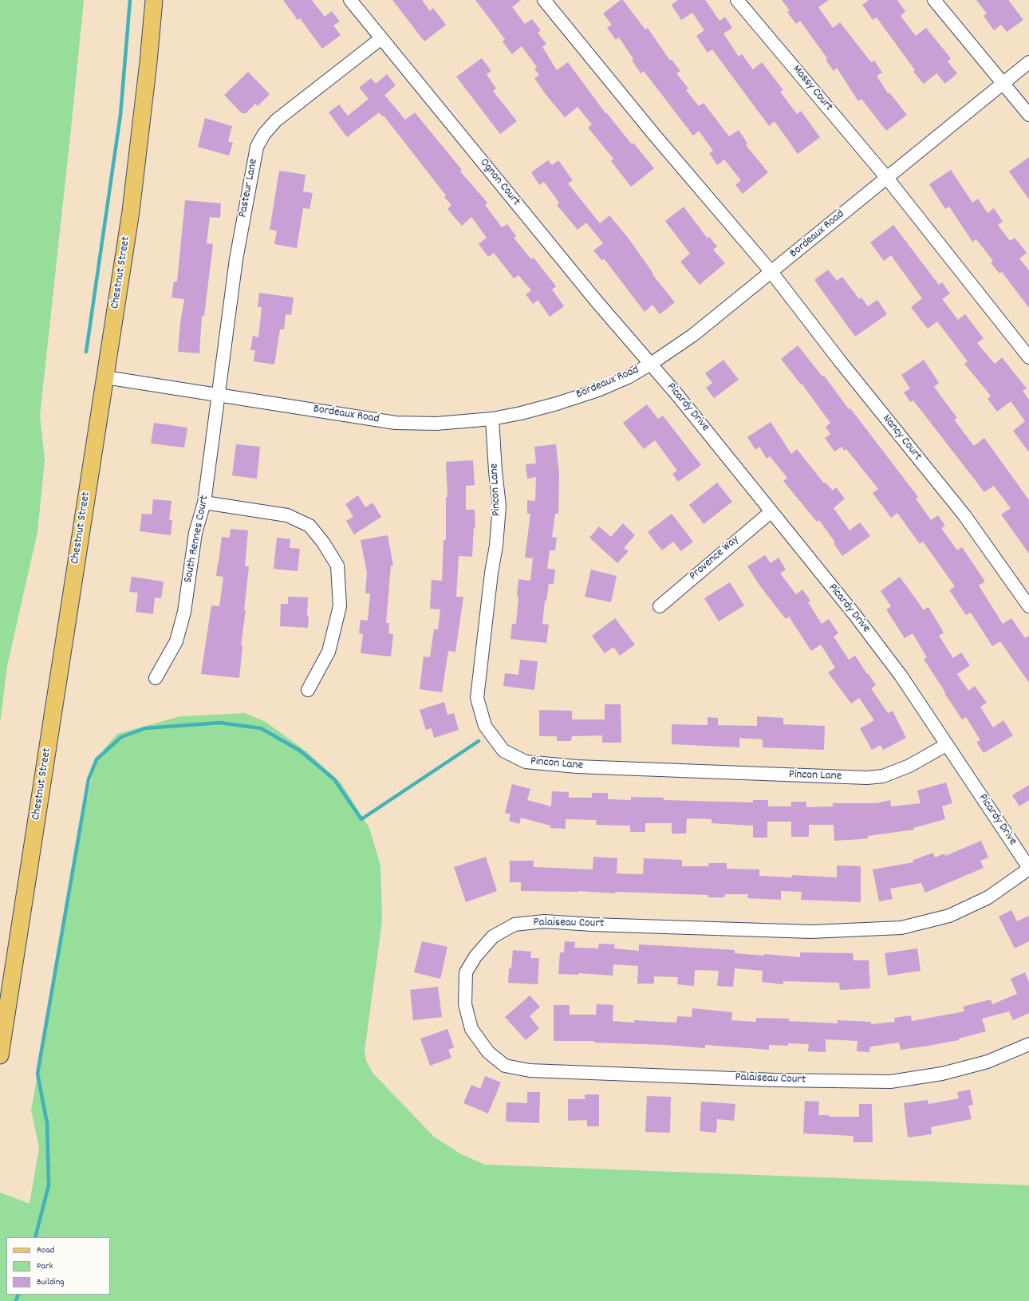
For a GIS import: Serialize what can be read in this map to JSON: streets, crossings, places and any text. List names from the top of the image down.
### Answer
{
  "streets": {
    "main road": ["Chestnut Street"],
    "street": [
      "Massy Court",
      "Ognon Court",
      "Pasteur Lane",
      "Bordeaux Road",
      "Picardy Drive",
      "Nancy Court",
      "Pincon Lane",
      "South Rennes Court",
      "Provence Way",
      "Palaiseau Court"
    ]
  },
  "crossings": [
    ["Massy Court", "Bordeaux Road"],
    ["Ognon Court", "Pasteur Lane"],
    ["Ognon Court", "Bordeaux Road"],
    ["Ognon Court", "Picardy Drive"],
    ["Pasteur Lane", "Bordeaux Road"],
    ["Pasteur Lane", "South Rennes Court"],
    ["Bordeaux Road", "Chestnut Street"],
    ["Bordeaux Road", "Picardy Drive"],
    ["Bordeaux Road", "Nancy Court"],
    ["Bordeaux Road", "Pincon Lane"],
    ["Bordeaux Road", "South Rennes Court"],
    ["Picardy Drive", "Pincon Lane"],
    ["Picardy Drive", "Provence Way"],
    ["Picardy Drive", "Palaiseau Court"]
  ],
  "legend": ["Road", "Park", "Building"]
}
